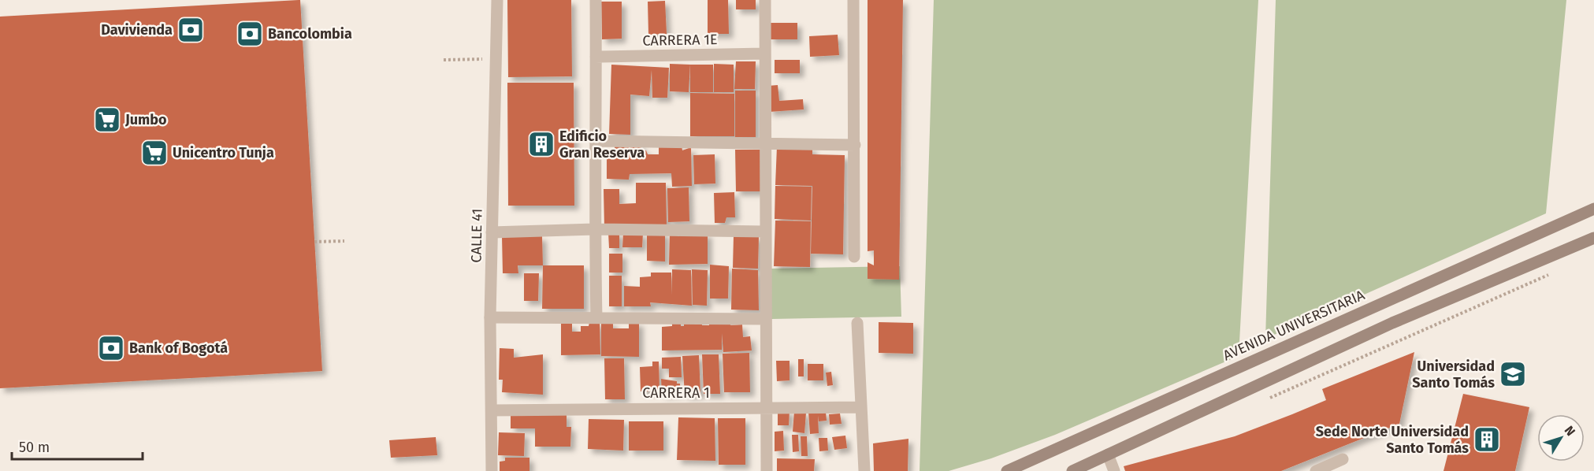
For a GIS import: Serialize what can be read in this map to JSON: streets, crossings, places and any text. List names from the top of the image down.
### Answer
{
  "streets": {
    "main road": ["AVENIDA UNIVERSITARIA"],
    "street": ["CARRERA 1E", "CALLE 41", "CARRERA 1"]
  },
  "crossings": [
    ["CALLE 41", "CARRERA 1"]
  ],
  "places": {
    "bank": ["Davivienda", "Bancolombia", "Bank of Bogotá"],
    "supermarket": ["Jumbo", "Unicentro Tunja"],
    "building": ["Edificio Gran Reserva", "Sede Norte Universidad Santo Tomás"],
    "school or university": ["Universidad Santo Tomás"]
  },
  "scale_bar": "50 m",
  "north": "top right"
}
